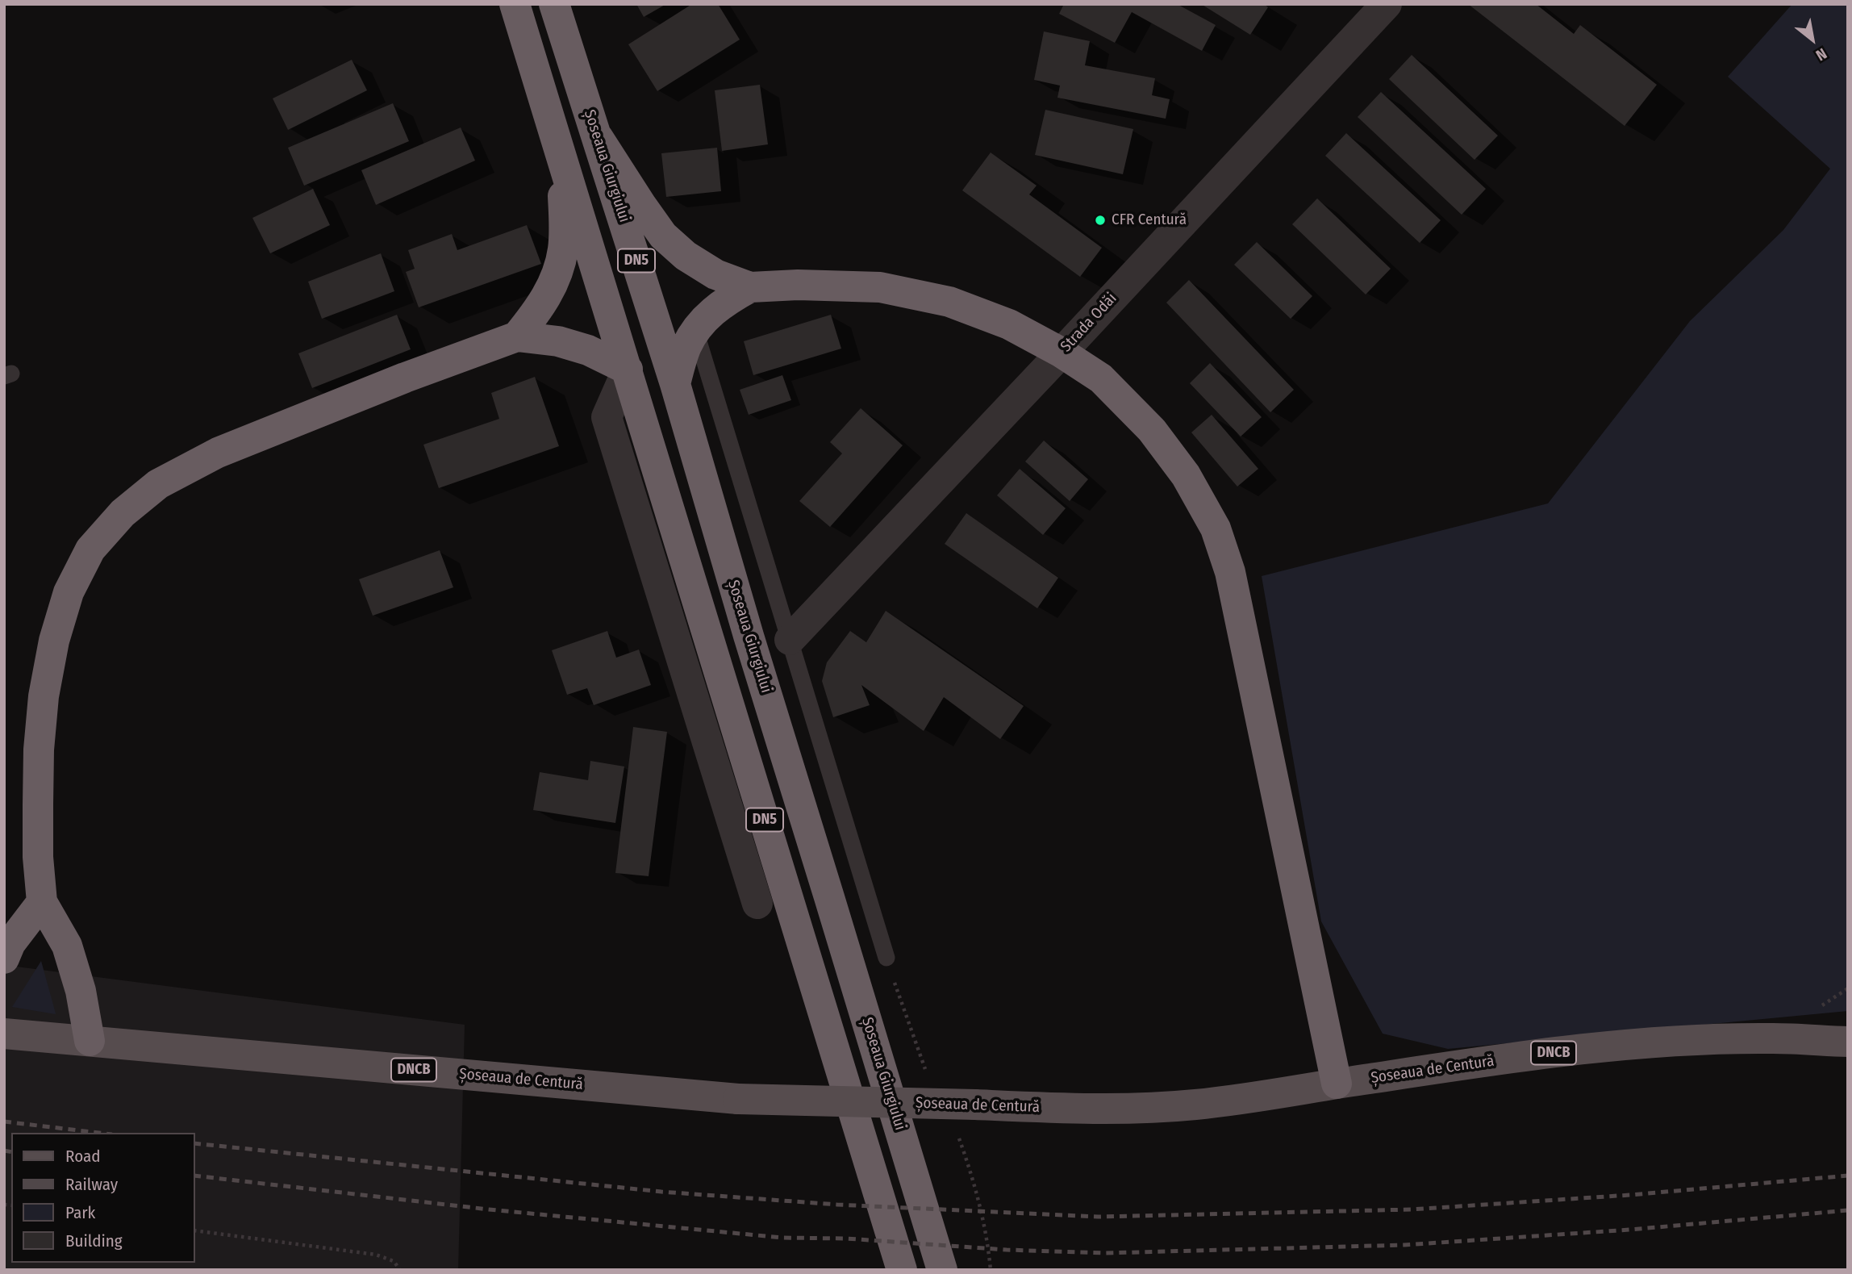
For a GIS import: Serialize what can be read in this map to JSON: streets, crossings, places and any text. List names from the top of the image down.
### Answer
{
  "streets": {
    "highway": ["Șoseaua Giurgiului", "DN5"],
    "main road": ["DNCB", "Șoseaua de Centură"],
    "street": ["Strada Odăi"]
  },
  "places": ["CFR Centură"],
  "legend": [
    "Road",
    "Railway",
    "Park",
    "Building"
  ],
  "north": "bottom right"
}
